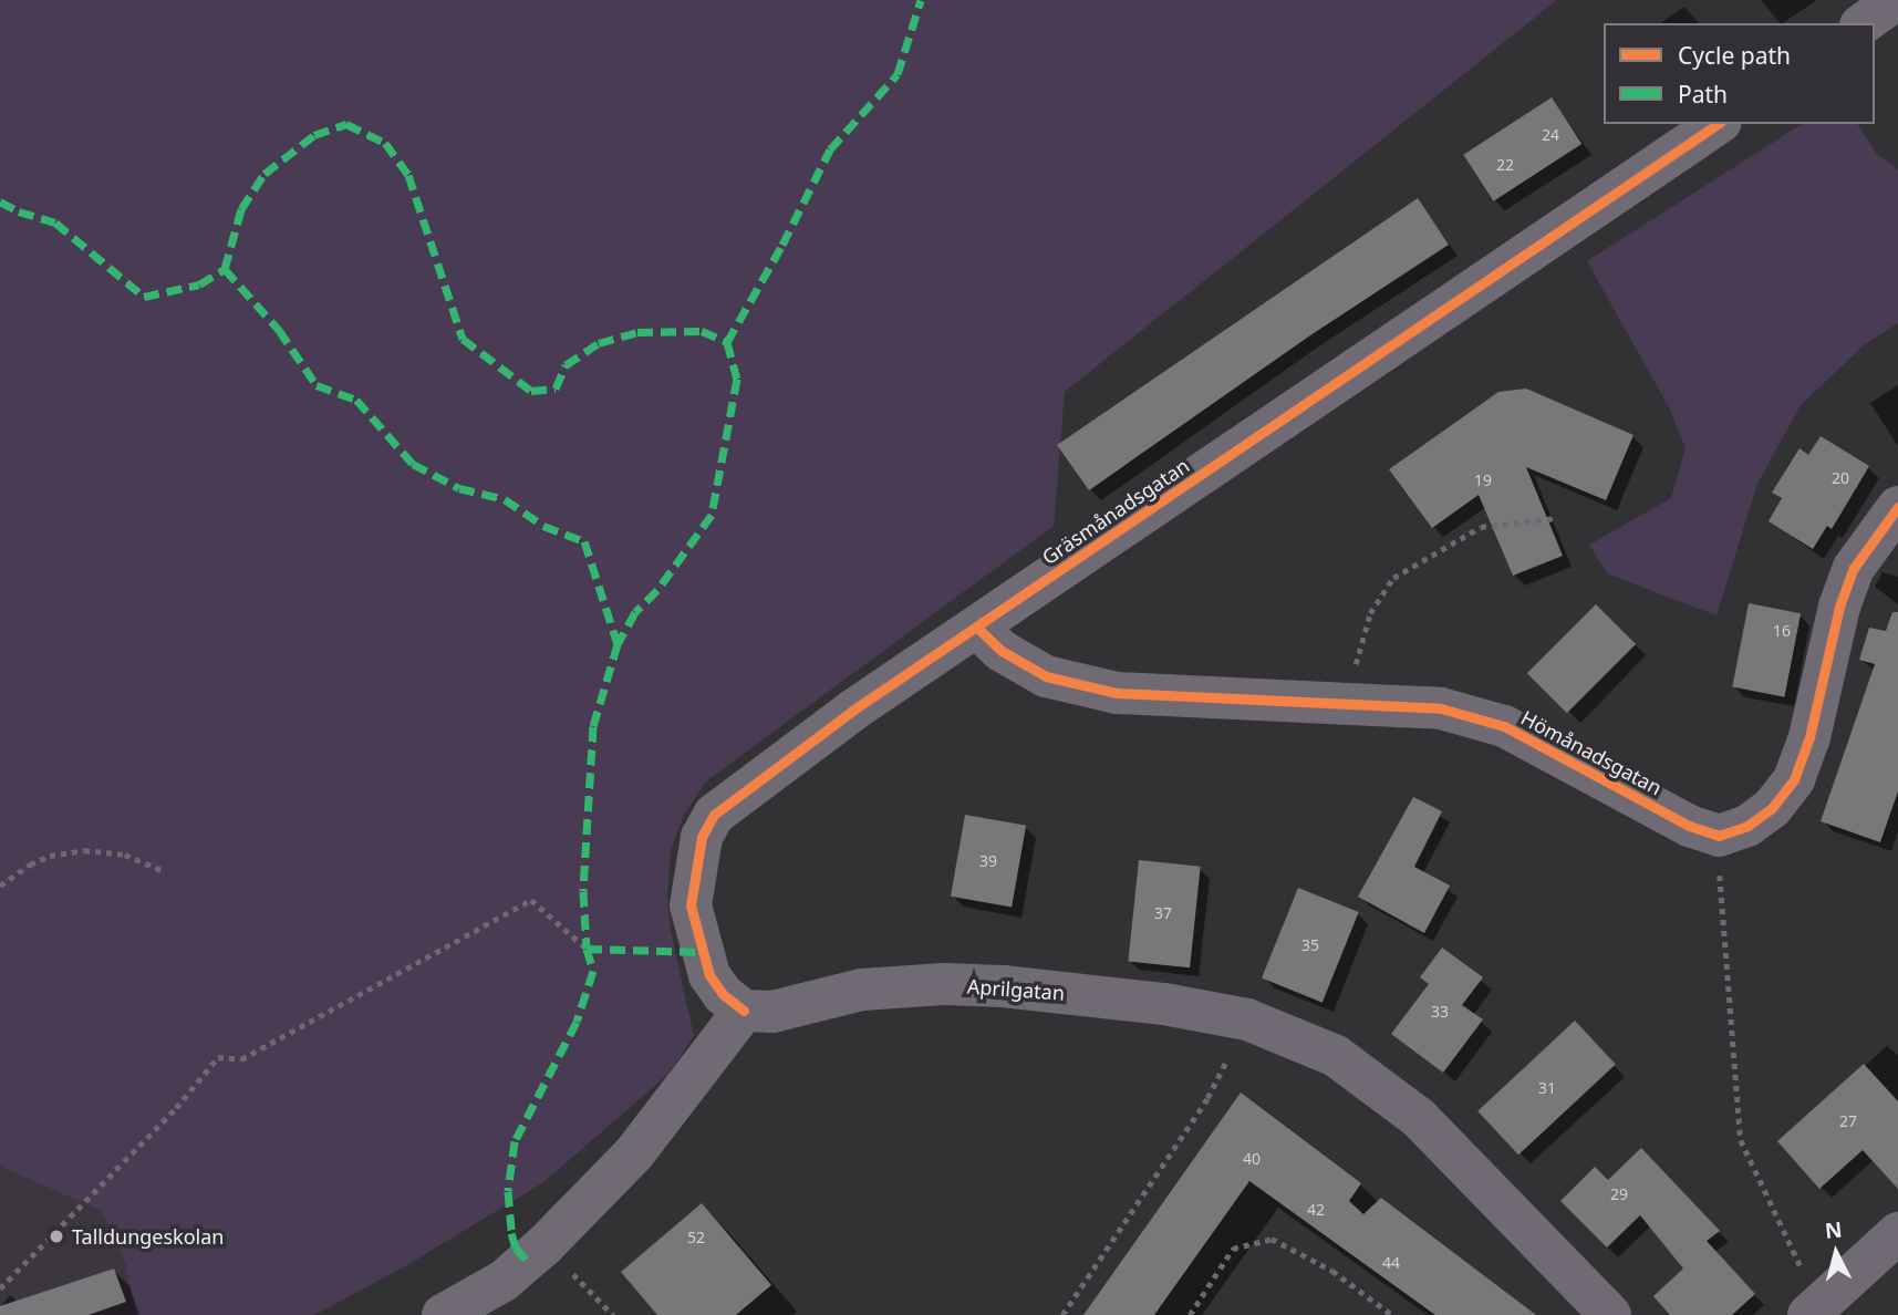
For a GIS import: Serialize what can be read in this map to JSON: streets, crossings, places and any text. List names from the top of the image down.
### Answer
{
  "streets": {
    "street": ["Gräsmånadsgatan", "Hömånadsgatan", "Aprilgatan"]
  },
  "crossings": [
    ["Gräsmånadsgatan", "Hömånadsgatan"],
    ["Gräsmånadsgatan", "Aprilgatan"]
  ],
  "places": ["Talldungeskolan"],
  "house_numbers": [
    "24",
    "22",
    "20",
    "19",
    "16",
    "39",
    "37",
    "35",
    "33",
    "31",
    "27",
    "40",
    "29",
    "42",
    "52",
    "44"
  ],
  "legend": ["Cycle path", "Path"],
  "north": "top"
}
